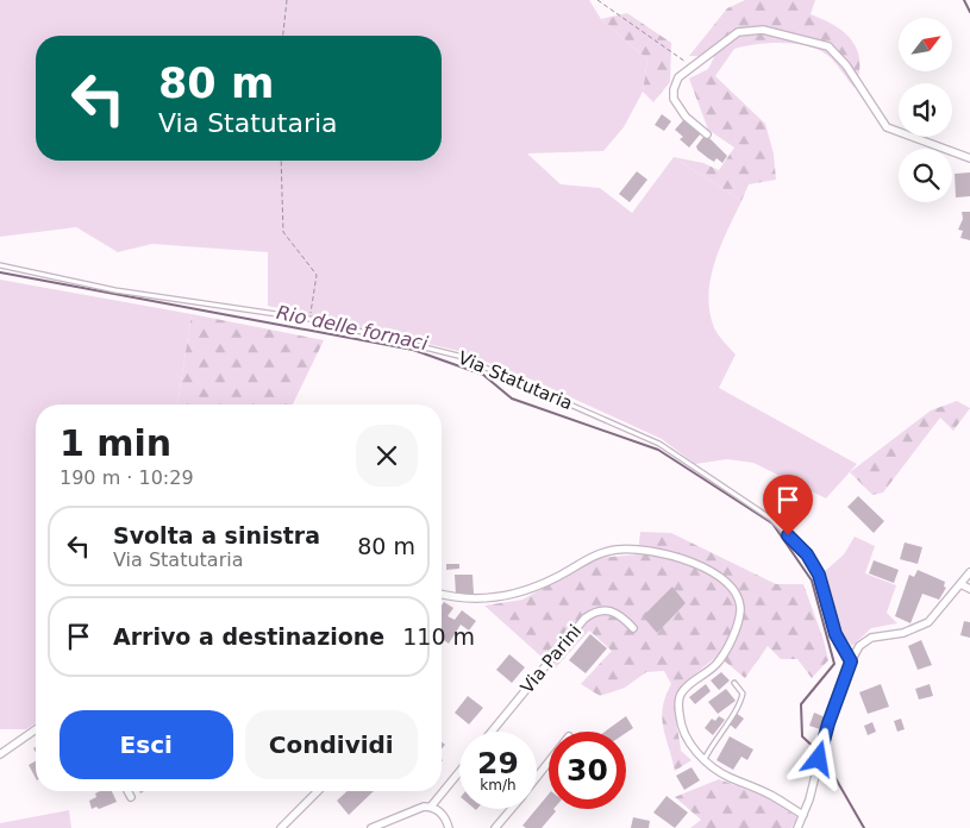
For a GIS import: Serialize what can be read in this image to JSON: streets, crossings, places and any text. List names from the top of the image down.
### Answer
{
  "streets": {
    "street": ["Via Parini"],
    "lane": ["Via Statutaria"]
  },
  "water": ["Rio delle fornaci"],
  "north": "top right",
  "page": {
    "turn": ["80 m", "Via Statutaria"],
    "heading": ["1 min", "190 m · 10:29"],
    "list": [
      {
        "name": "Svolta a sinistra",
        "note": "Via Statutaria",
        "value": "80 m"
      },
      {
        "name": "Arrivo a destinazione",
        "value": "110 m"
      }
    ],
    "buttons": ["Esci", "Condividi"],
    "speed": "29 km/h",
    "limit": "30"
  }
}
